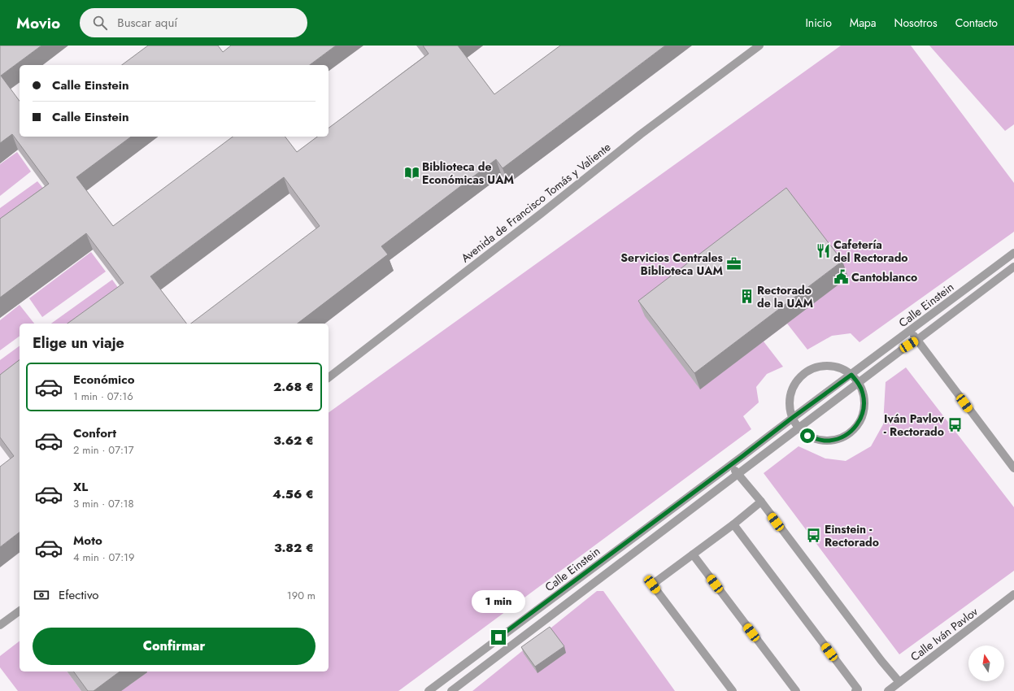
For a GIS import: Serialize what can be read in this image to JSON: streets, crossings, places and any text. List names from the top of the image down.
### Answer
{
  "streets": {
    "street": ["Avenida de Francisco Tomás y Valiente", "Calle Einstein", "Calle Iván Pavlov"]
  },
  "places": {
    "library": ["Biblioteca de Económicas UAM"],
    "restaurant": ["Cafetería del Rectorado"],
    "office": ["Servicios Centrales Biblioteca UAM"],
    "public building": ["Cantoblanco"],
    "building": ["Rectorado de la UAM"],
    "bus stop": ["Iván Pavlov - Rectorado", "Einstein - Rectorado"]
  },
  "north": "top",
  "page": {
    "header": "Movio",
    "search": "Buscar aquí",
    "nav": [
      "Inicio",
      "Mapa",
      "Nosotros",
      "Contacto"
    ],
    "banner": ["Calle Einstein", "Calle Einstein"],
    "heading": "Elige un viaje",
    "list": [
      {
        "name": "Económico",
        "note": "1 min · 07:16",
        "value": "2.68 €"
      },
      {
        "name": "Confort",
        "note": "2 min · 07:17",
        "value": "3.62 €"
      },
      {
        "name": "XL",
        "note": "3 min · 07:18",
        "value": "4.56 €"
      },
      {
        "name": "Moto",
        "note": "4 min · 07:19",
        "value": "3.82 €"
      }
    ],
    "pay": ["Efectivo", "190 m"],
    "bubble": "1 min",
    "buttons": "Confirmar"
  }
}
